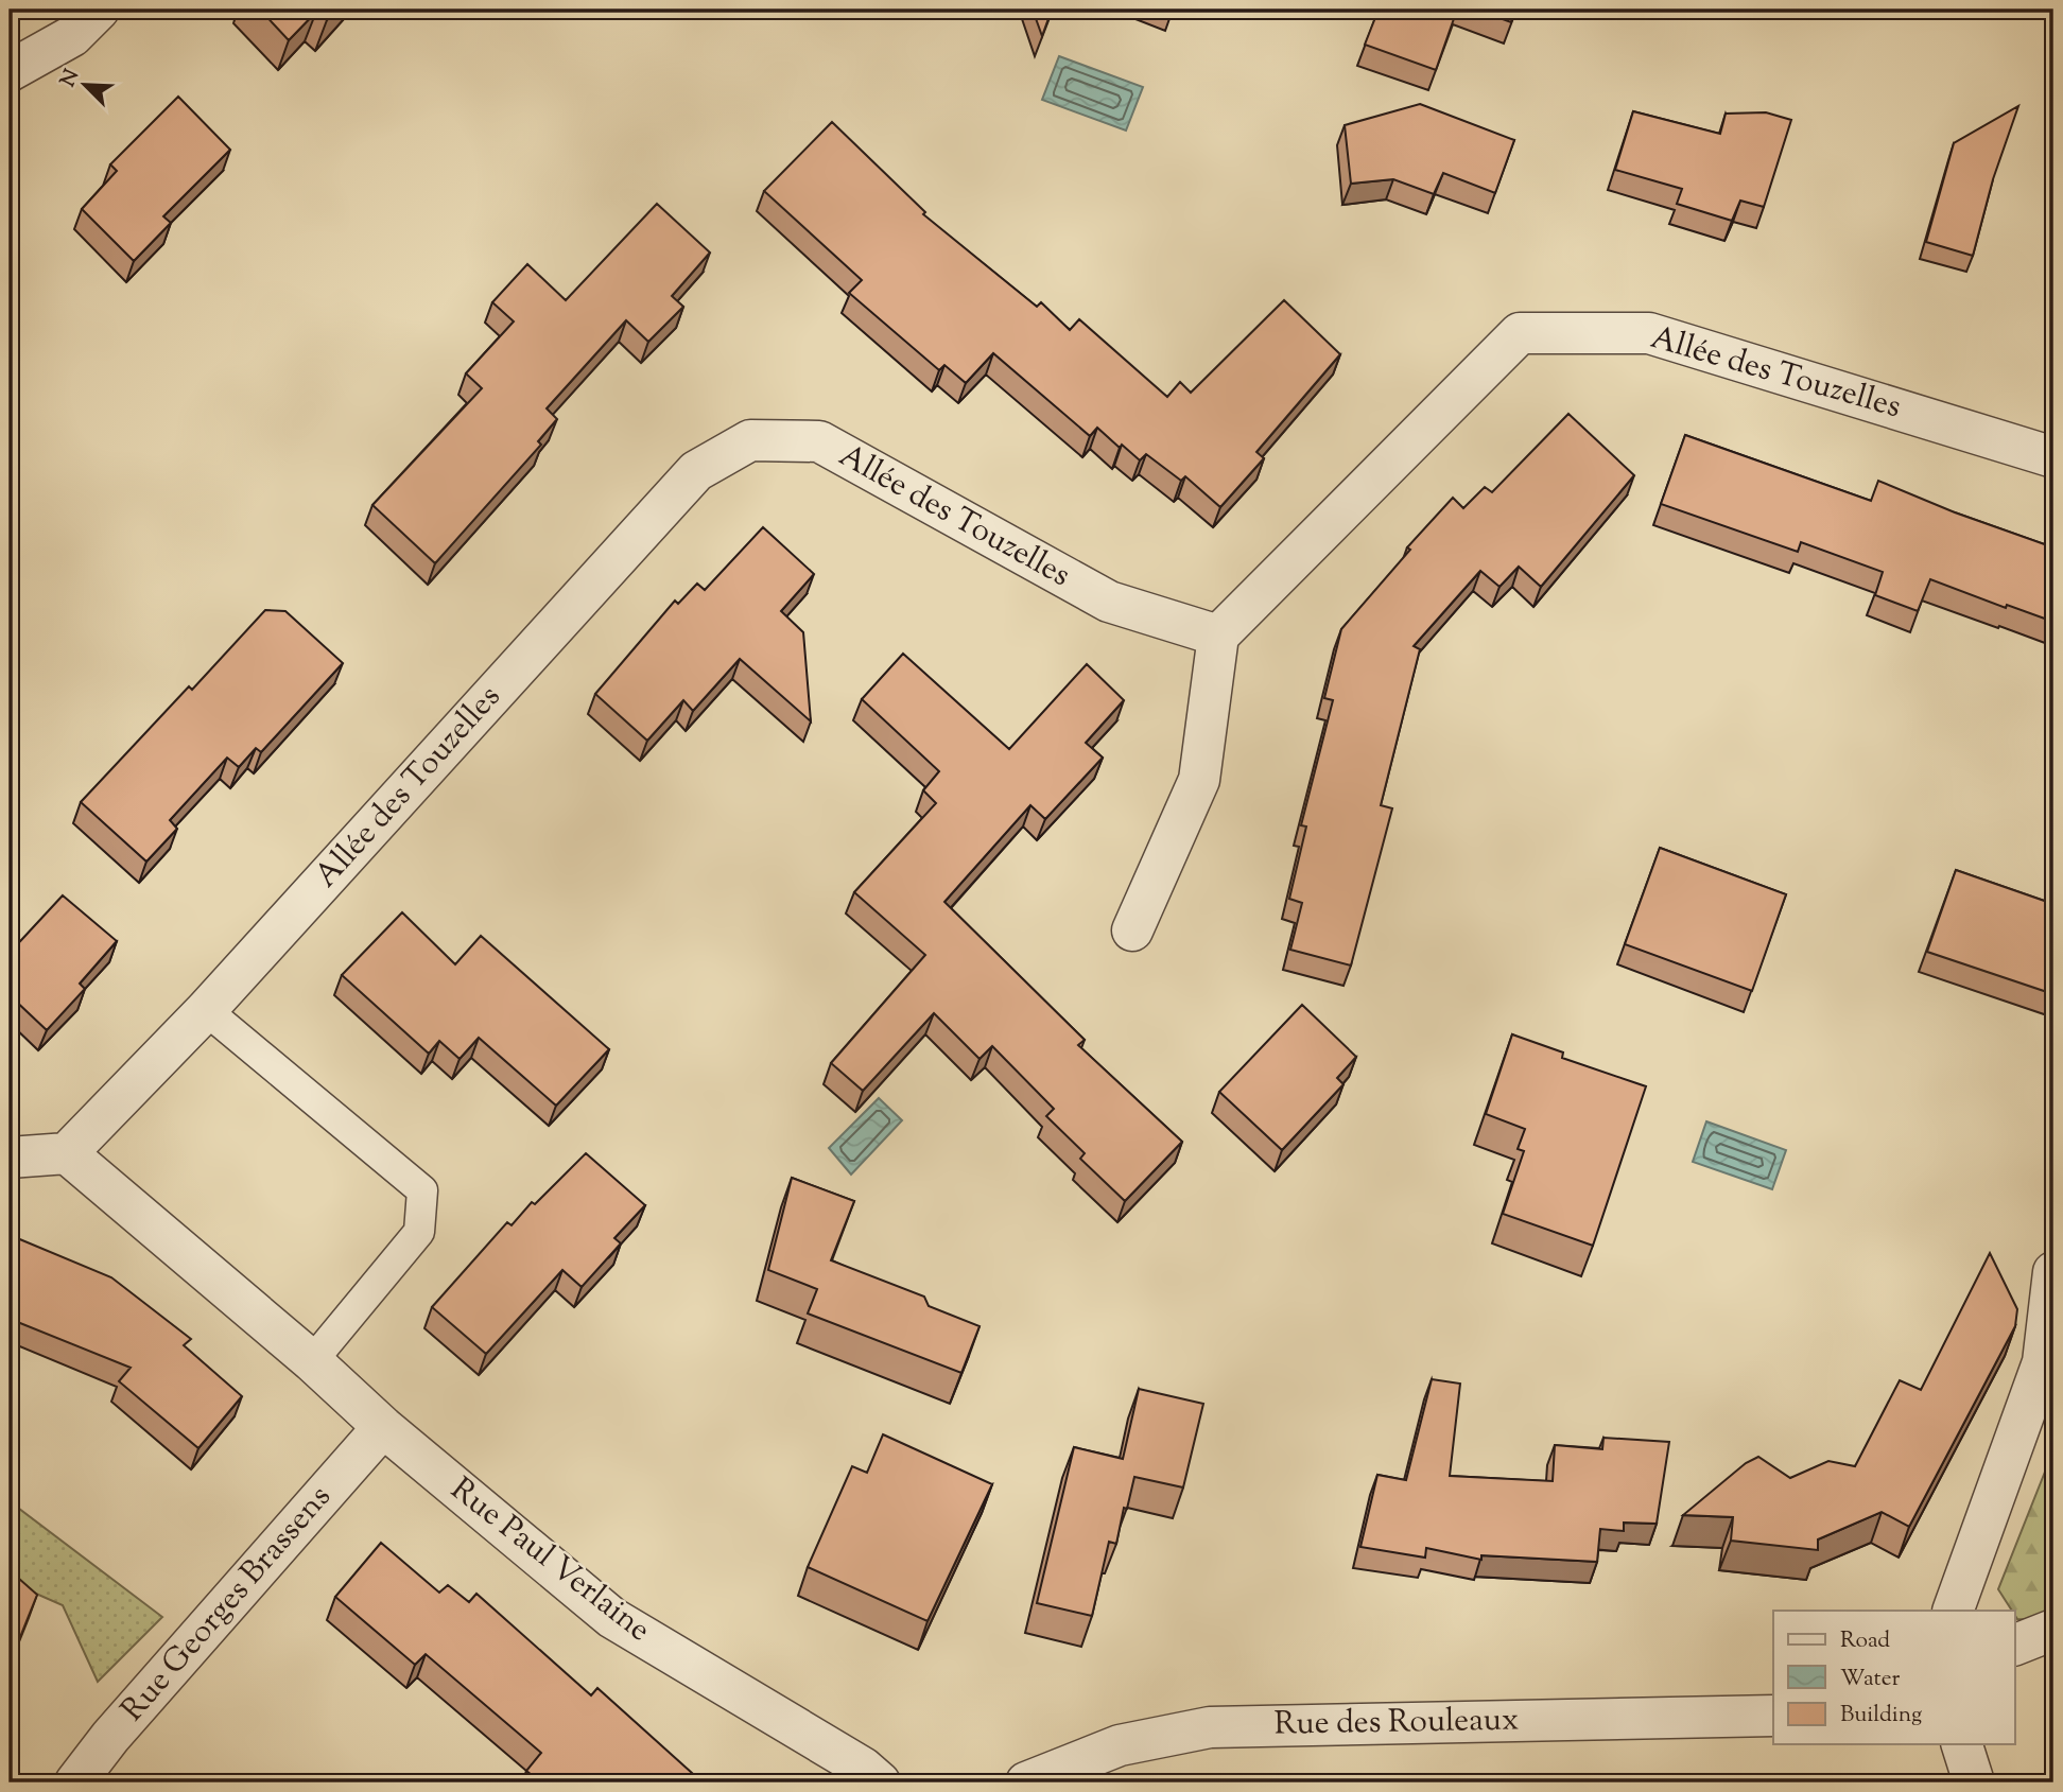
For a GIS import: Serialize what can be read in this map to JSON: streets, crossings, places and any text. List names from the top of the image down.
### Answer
{
  "streets": {
    "street": [
      "Allée des Touzelles",
      "Rue Paul Verlaine",
      "Rue Georges Brassens",
      "Rue des Rouleaux"
    ]
  },
  "crossings": [
    ["Allée des Touzelles", "Rue Paul Verlaine"],
    ["Rue Paul Verlaine", "Rue Georges Brassens"]
  ],
  "legend": ["Road", "Water", "Building"],
  "north": "top left"
}
